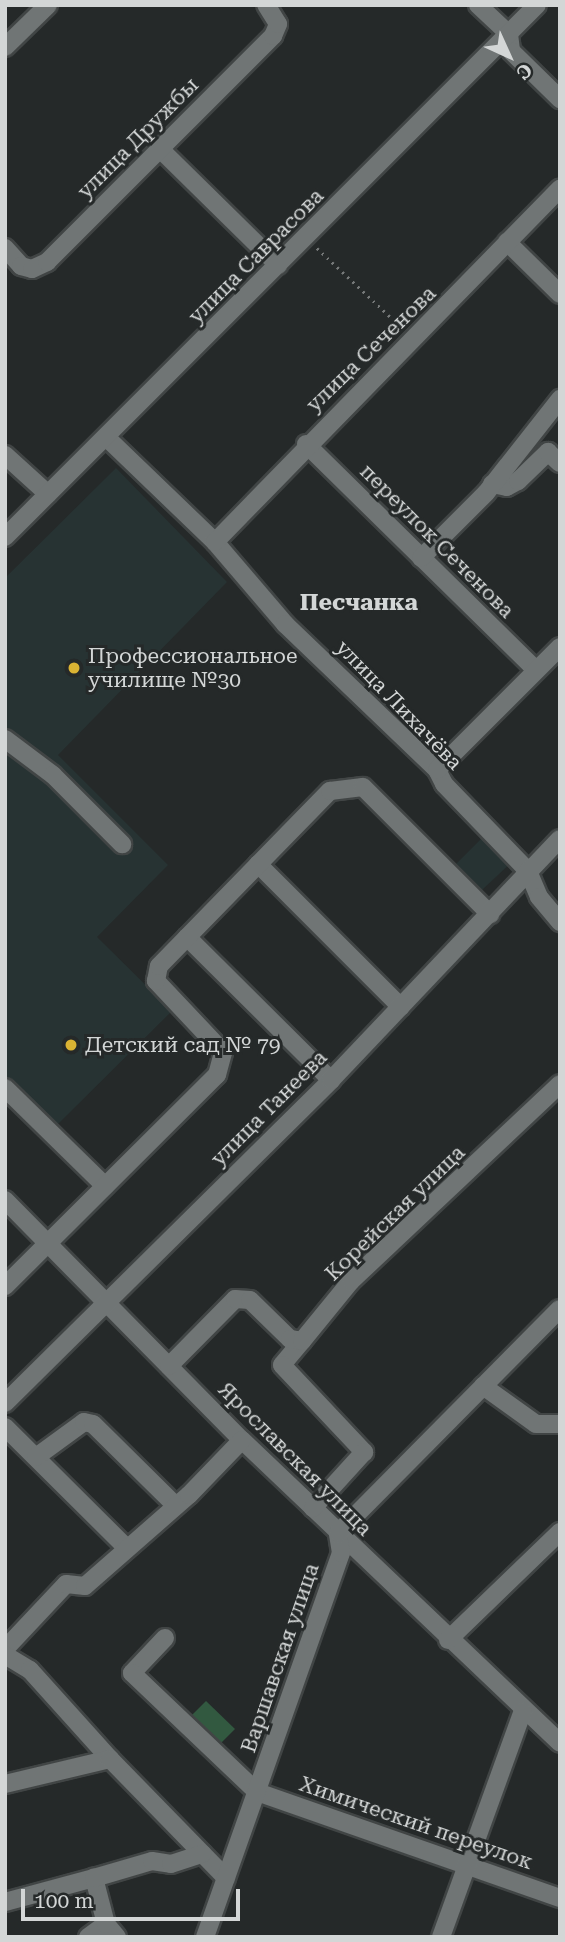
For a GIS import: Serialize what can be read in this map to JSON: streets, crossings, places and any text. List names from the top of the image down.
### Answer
{
  "streets": {
    "street": [
      "улица Дружбы",
      "улица Саврасова",
      "улица Сеченова",
      "переулок Сеченова",
      "улица Лихачёва",
      "улица Танеева",
      "Корейская улица",
      "Ярославская улица",
      "Варшавская улица",
      "Химический переулок"
    ]
  },
  "crossings": [
    ["улица Саврасова", "улица Лихачёва"],
    ["улица Сеченова", "переулок Сеченова"],
    ["улица Сеченова", "улица Лихачёва"],
    ["улица Лихачёва", "улица Танеева"],
    ["улица Танеева", "Ярославская улица"],
    ["Корейская улица", "Ярославская улица"],
    ["Ярославская улица", "Варшавская улица"],
    ["Варшавская улица", "Химический переулок"]
  ],
  "districts": ["Песчанка"],
  "places": ["Профессиональное училище №30", "Детский сад № 79"],
  "scale_bar": "100 m",
  "north": "bottom right"
}
